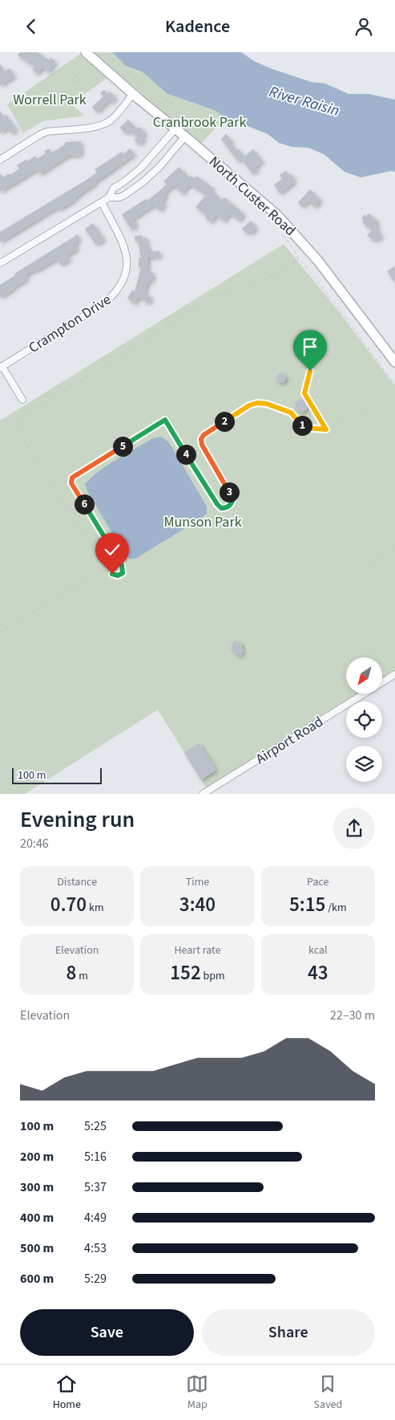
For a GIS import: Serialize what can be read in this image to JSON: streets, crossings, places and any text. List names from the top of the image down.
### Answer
{
  "streets": {
    "street": ["North Custer Road", "Crampton Drive", "Airport Road"]
  },
  "water": ["River Raisin"],
  "parks": ["Worrell Park", "Cranbrook Park", "Munson Park"],
  "scale_bar": "100 m",
  "north": "bottom left",
  "page": {
    "header": "Kadence",
    "pins": [
      "2",
      "1",
      "5",
      "4",
      "3",
      "6"
    ],
    "scale": "100 m",
    "heading": ["Evening run", "20:46"],
    "stats": [
      ["Distance", "0.70 km"],
      ["Time", "3:40"],
      ["Pace", "5:15 /km"],
      ["Elevation", "8 m"],
      ["Heart rate", "152 bpm"],
      ["kcal", "43"]
    ],
    "chart": ["Elevation", "22–30 m"],
    "list": [
      {
        "name": "100 m",
        "note": "5:25"
      },
      {
        "name": "200 m",
        "note": "5:16"
      },
      {
        "name": "300 m",
        "note": "5:37"
      },
      {
        "name": "400 m",
        "note": "4:49"
      },
      {
        "name": "500 m",
        "note": "4:53"
      },
      {
        "name": "600 m",
        "note": "5:29"
      }
    ],
    "buttons": ["Save", "Share"],
    "tabs": ["Home", "Map", "Saved"]
  }
}
